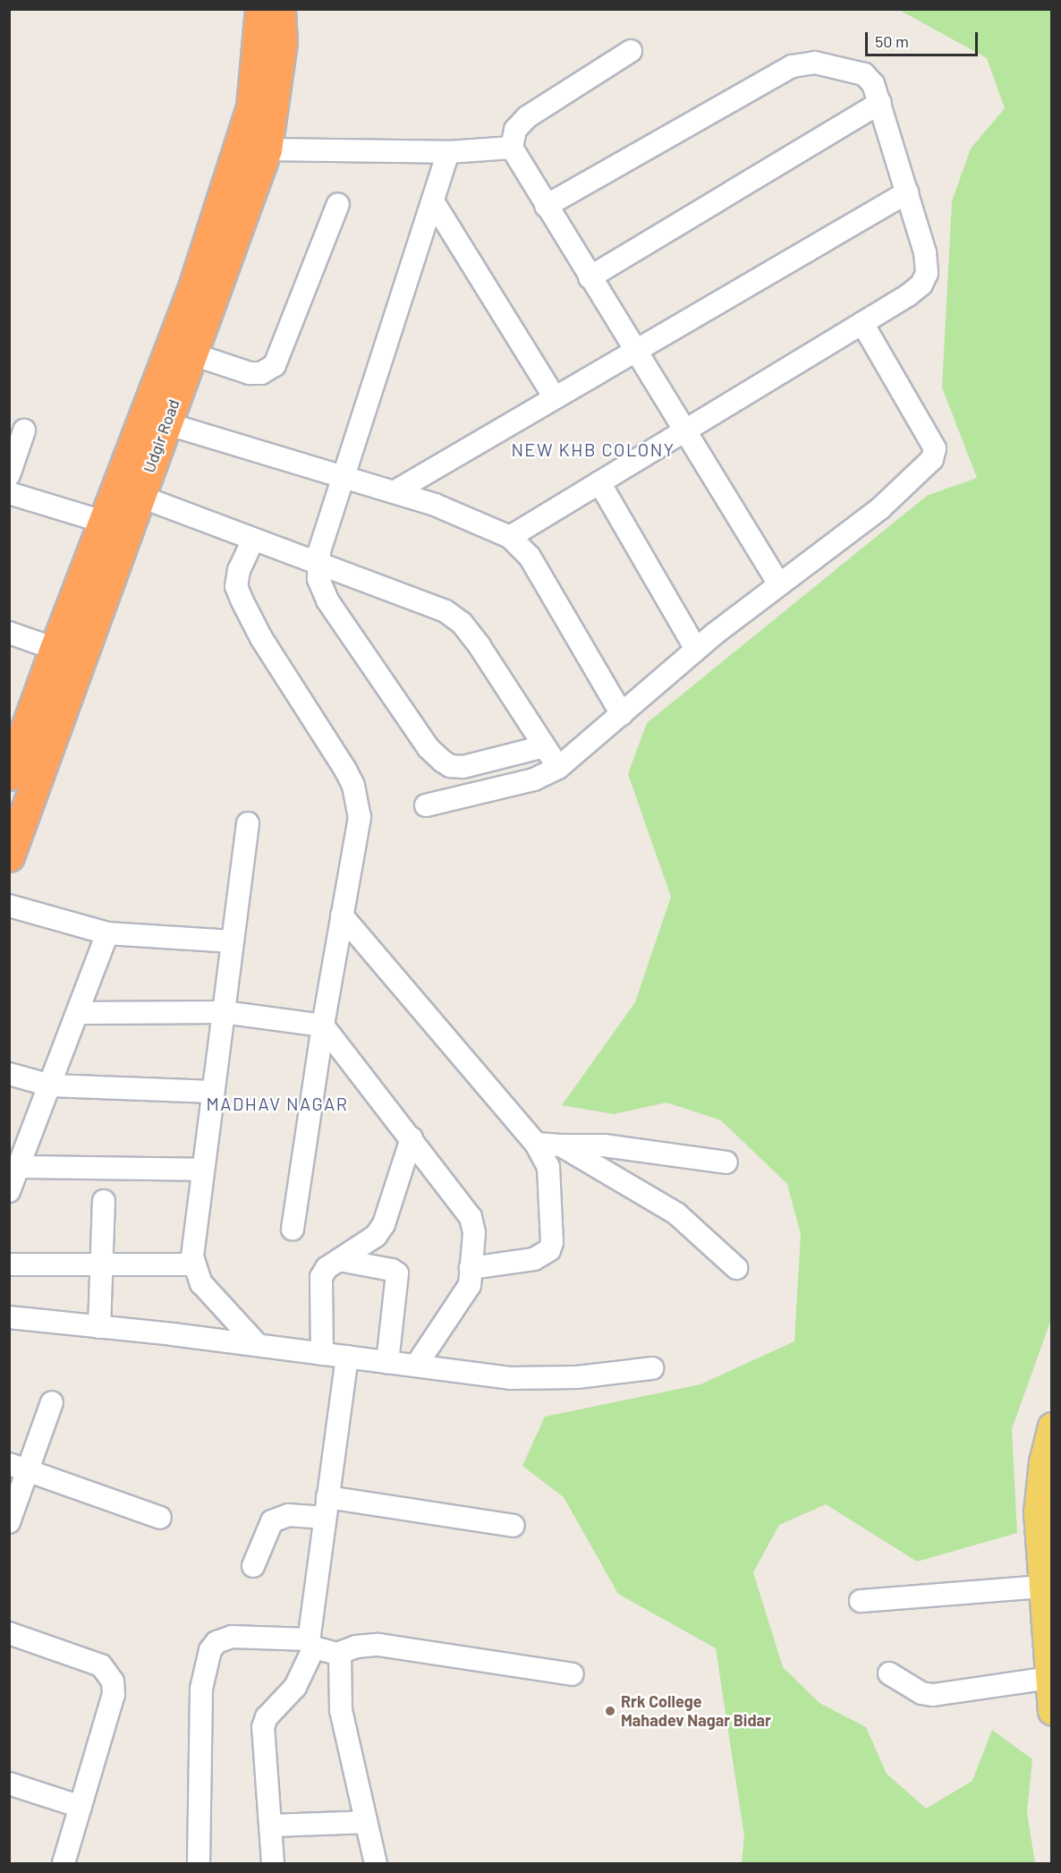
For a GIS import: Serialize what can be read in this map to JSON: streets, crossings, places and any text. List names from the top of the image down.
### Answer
{
  "streets": {
    "highway": ["Udgir Road"]
  },
  "districts": ["NEW KHB COLONY", "MADHAV NAGAR"],
  "places": ["Rrk College Mahadev Nagar Bidar"],
  "scale_bar": "50 m"
}
